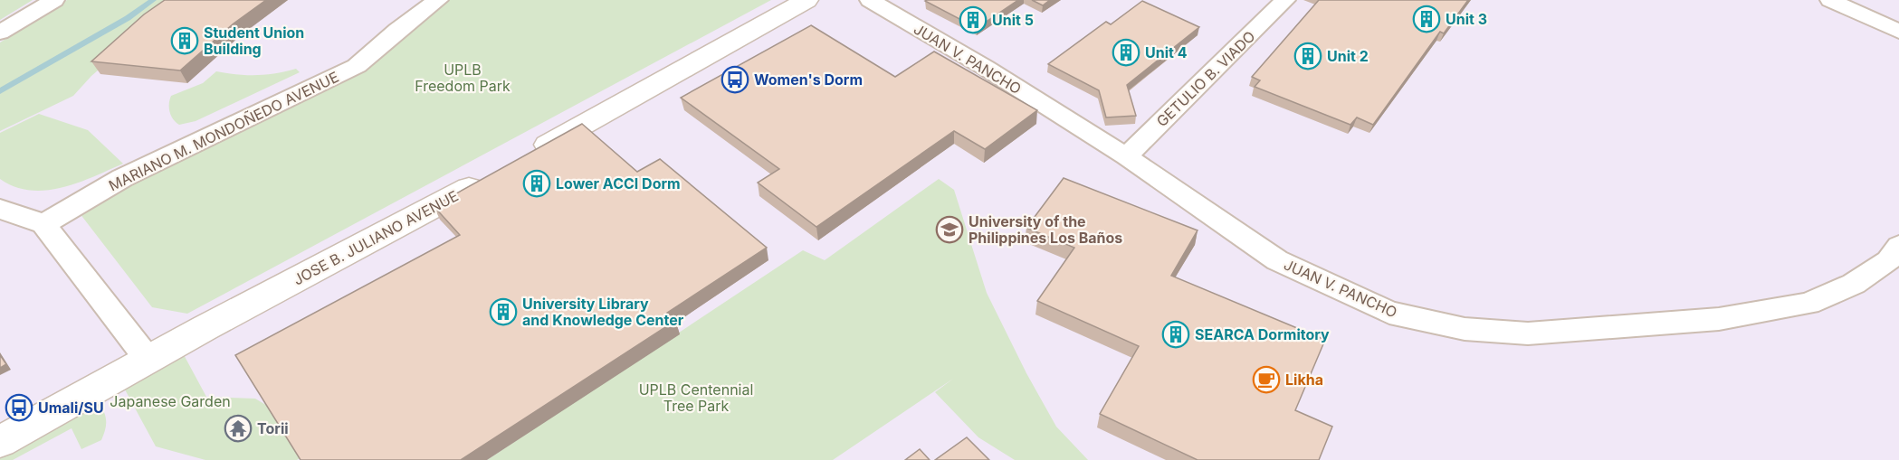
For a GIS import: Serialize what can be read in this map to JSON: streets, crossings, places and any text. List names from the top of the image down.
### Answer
{
  "streets": {
    "street": [
      "JUAN V. PANCHO",
      "GETULIO B. VIADO",
      "MARIANO M. MONDOÑEDO AVENUE",
      "JOSE B. JULIANO AVENUE"
    ]
  },
  "crossings": [
    ["JUAN V. PANCHO", "GETULIO B. VIADO"]
  ],
  "parks": ["UPLB Freedom Park", "UPLB Centennial Tree Park", "Japanese Garden"],
  "places": {
    "building": [
      "Unit 3",
      "Unit 5",
      "Student Union Building",
      "Unit 4",
      "Unit 2",
      "Lower ACCI Dorm",
      "University Library and Knowledge Center",
      "SEARCA Dormitory"
    ],
    "bus stop": ["Women's Dorm", "Umali/SU"],
    "school or university": ["University of the Philippines Los Baños"],
    "cafe": ["Likha"],
    "temple": ["Torii"]
  }
}
